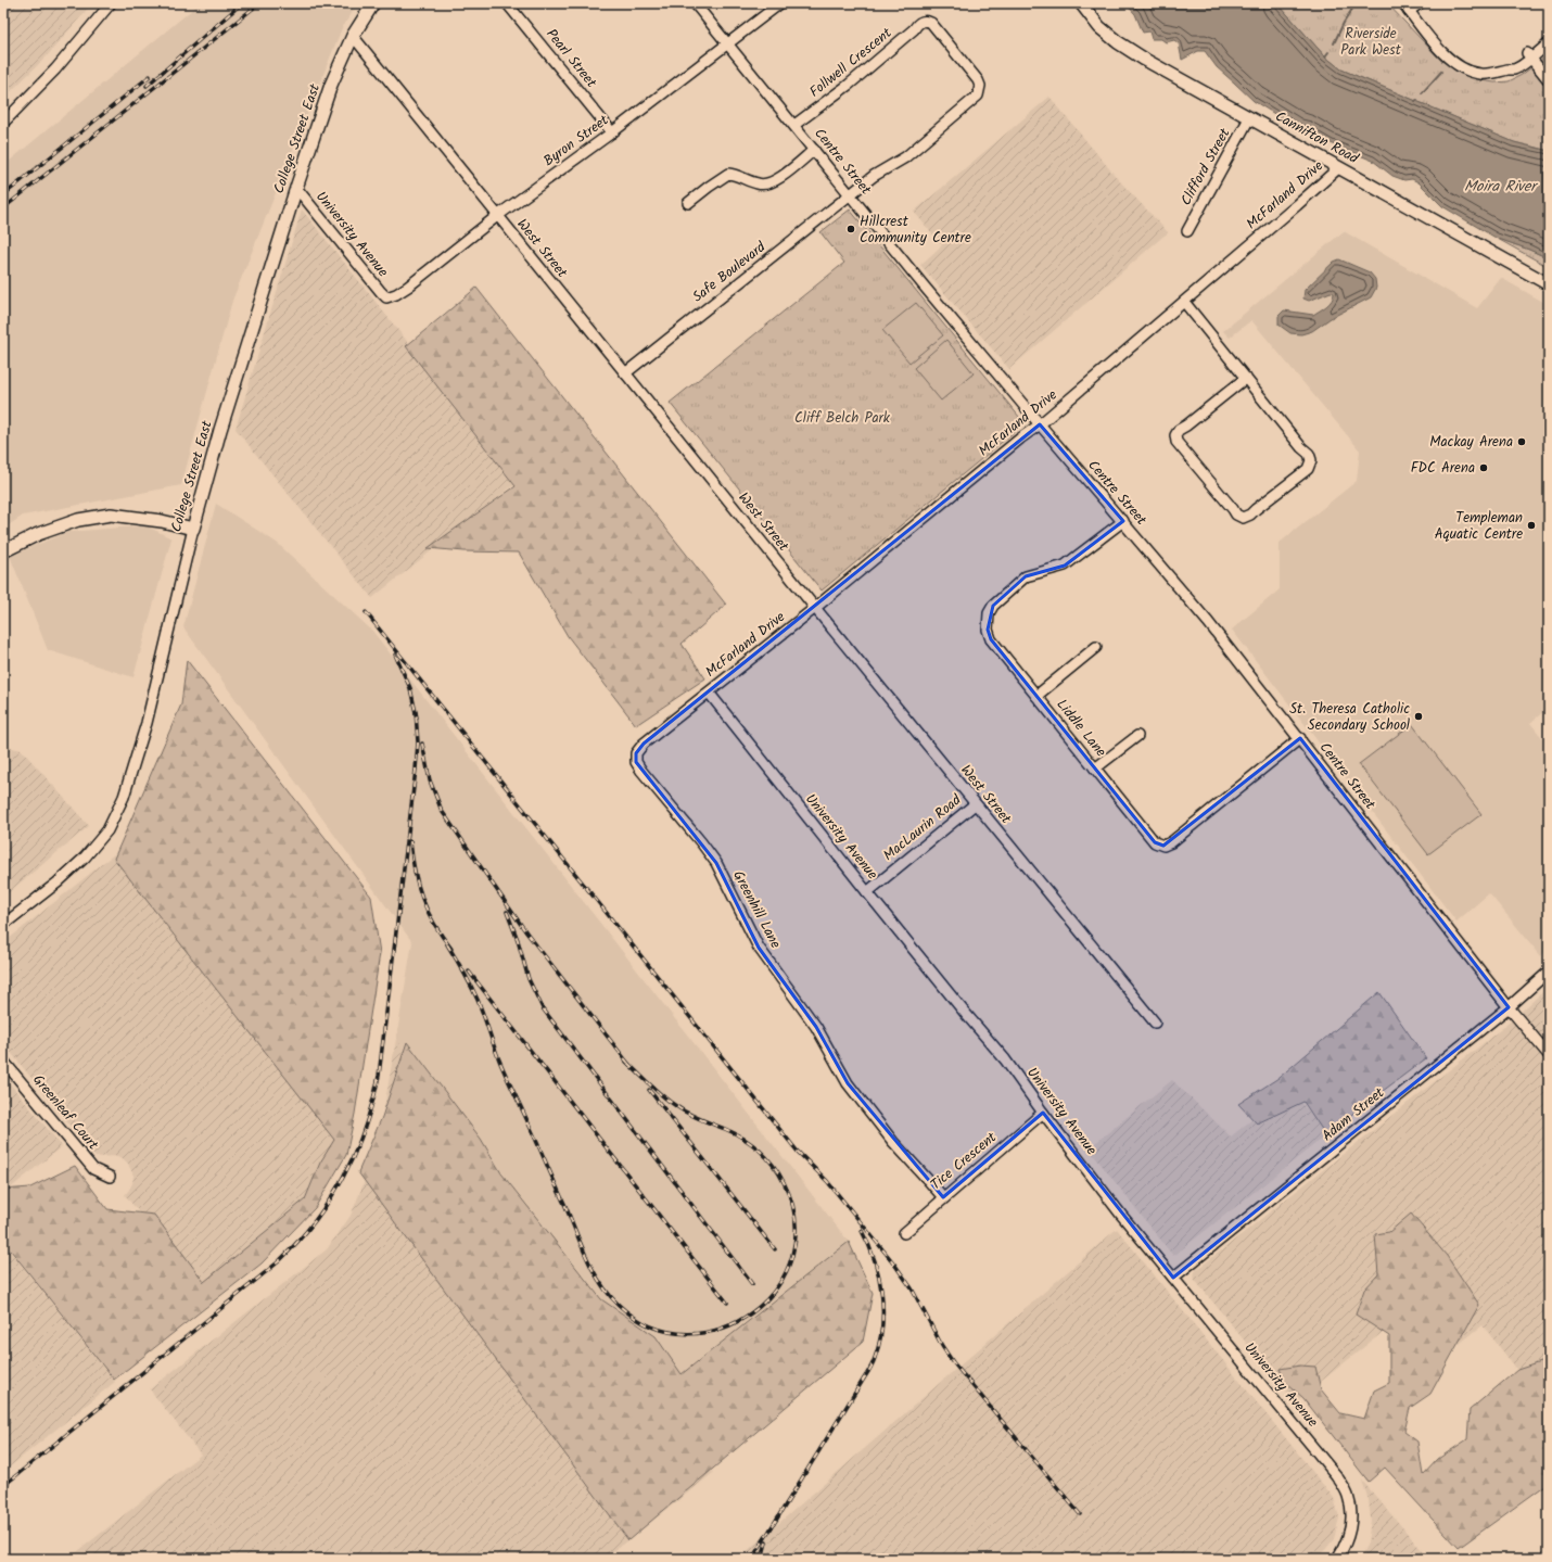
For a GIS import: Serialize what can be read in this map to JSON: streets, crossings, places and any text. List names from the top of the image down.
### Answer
{
  "streets": {
    "main road": ["Cannifton Road", "College Street East"],
    "street": [
      "Pearl Street",
      "Follwell Crescent",
      "Byron Street",
      "Centre Street",
      "Clifford Street",
      "McFarland Drive",
      "University Avenue",
      "West Street",
      "Safe Boulevard",
      "Liddle Lane",
      "MacLaurin Road",
      "Greenhill Lane",
      "Greenleaf Court",
      "Adam Street",
      "Tice Crescent"
    ]
  },
  "crossings": [
    ["Pearl Street", "Byron Street"],
    ["Follwell Crescent", "Centre Street"],
    ["Follwell Crescent", "Safe Boulevard"],
    ["Cannifton Road", "Clifford Street"],
    ["Cannifton Road", "McFarland Drive"],
    ["College Street East", "University Avenue"],
    ["College Street East", "West Street"],
    ["Byron Street", "Centre Street"],
    ["Byron Street", "University Avenue"],
    ["Byron Street", "West Street"],
    ["Centre Street", "McFarland Drive"],
    ["Centre Street", "Safe Boulevard"],
    ["Centre Street", "Liddle Lane"],
    ["Centre Street", "Adam Street"],
    ["McFarland Drive", "University Avenue"],
    ["McFarland Drive", "West Street"],
    ["McFarland Drive", "Greenhill Lane"],
    ["University Avenue", "MacLaurin Road"],
    ["University Avenue", "Greenhill Lane"],
    ["University Avenue", "Adam Street"],
    ["University Avenue", "Tice Crescent"],
    ["West Street", "Safe Boulevard"],
    ["West Street", "MacLaurin Road"],
    ["Greenhill Lane", "Tice Crescent"]
  ],
  "water": ["Moira River"],
  "parks": ["Riverside Park West", "Cliff Belch Park"],
  "places": [
    "Hillcrest Community Centre",
    "Mackay Arena",
    "FDC Arena",
    "Templeman Aquatic Centre",
    "St. Theresa Catholic Secondary School"
  ]
}
